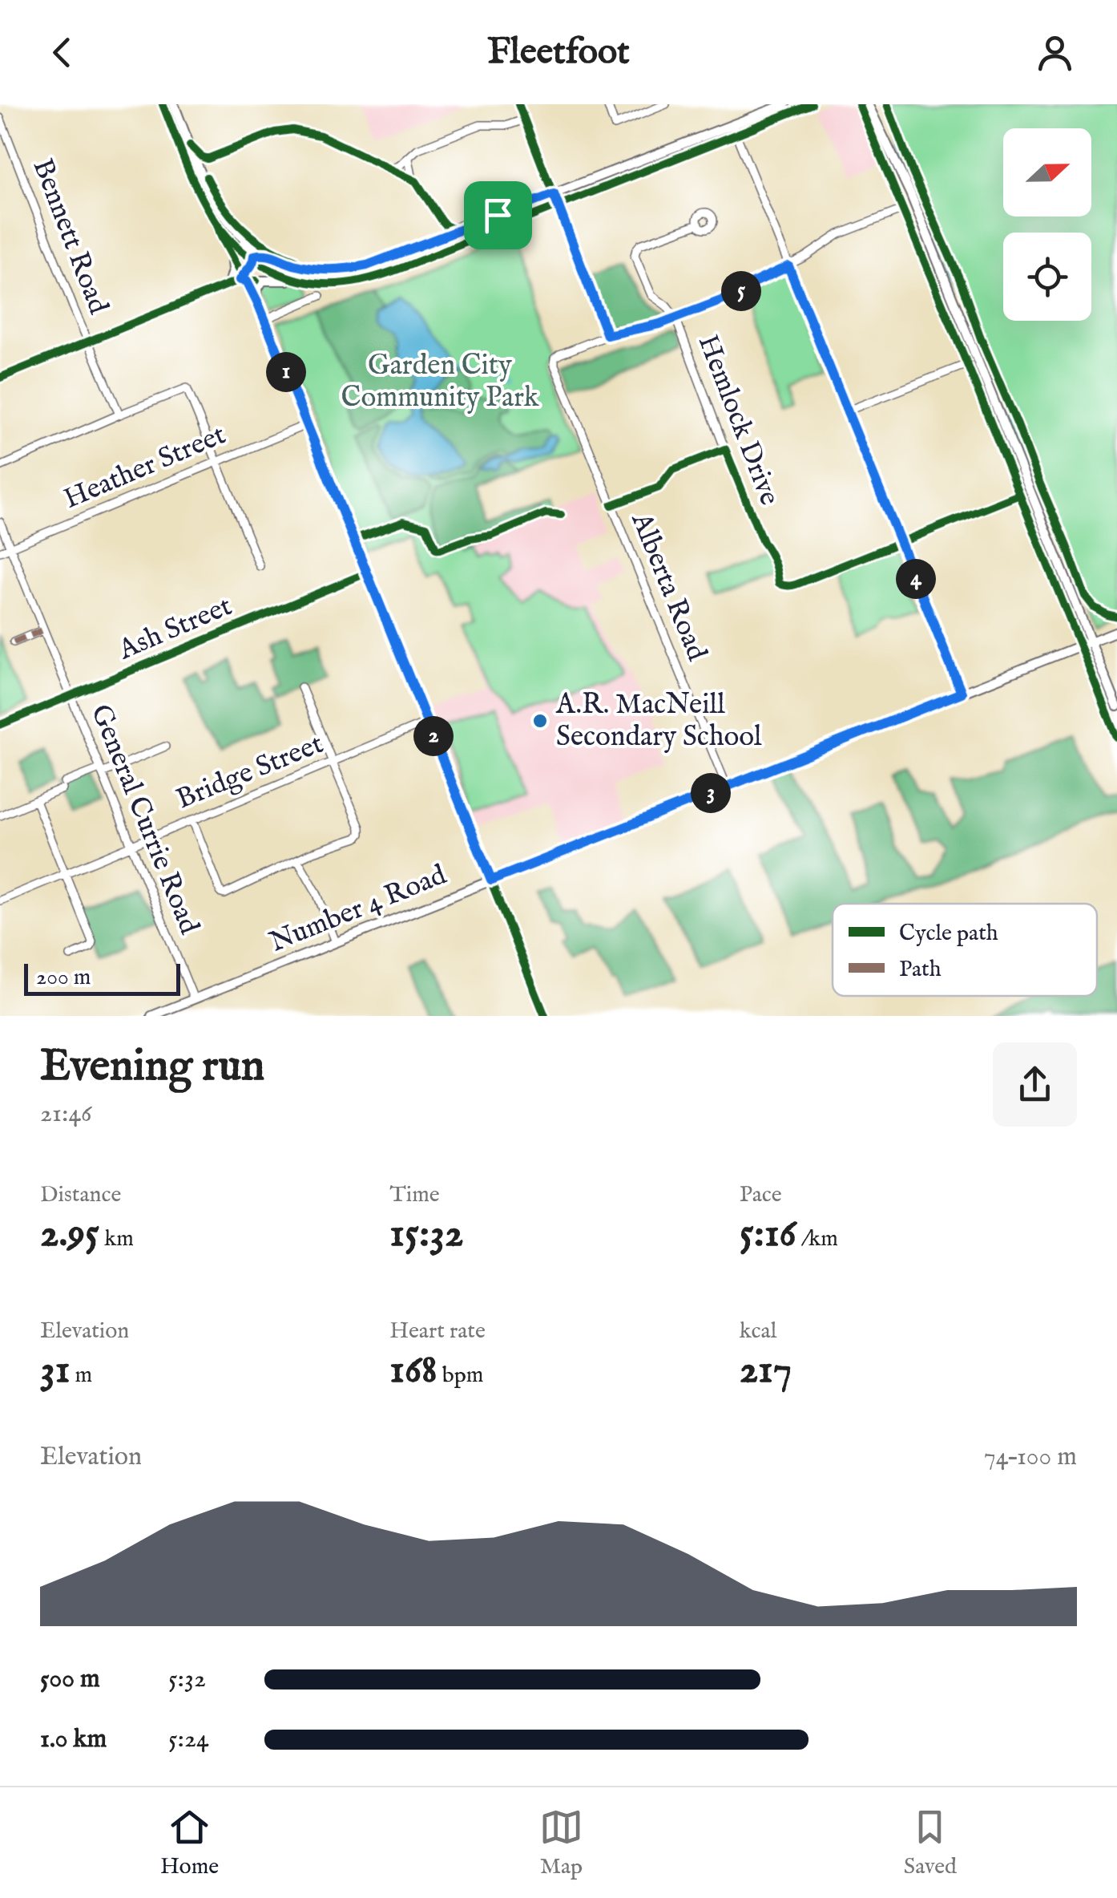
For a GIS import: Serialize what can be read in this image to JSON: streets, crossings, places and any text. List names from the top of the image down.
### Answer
{
  "streets": {
    "main road": ["Number 4 Road"],
    "street": [
      "Bennett Road",
      "Hemlock Drive",
      "Heather Street",
      "Alberta Road",
      "Ash Street",
      "Bridge Street",
      "General Currie Road"
    ]
  },
  "crossings": [
    ["Heather Street", "General Currie Road"],
    ["Alberta Road", "Number 4 Road"],
    ["Ash Street", "General Currie Road"],
    ["Bridge Street", "General Currie Road"],
    ["General Currie Road", "Number 4 Road"]
  ],
  "parks": ["Garden City Community Park"],
  "places": ["A.R. MacNeill Secondary School"],
  "legend": ["Cycle path", "Path"],
  "scale_bar": "200 m",
  "north": "right",
  "page": {
    "header": "Fleetfoot",
    "pins": [
      "5",
      "1",
      "4",
      "2",
      "3"
    ],
    "scale": "200 m",
    "heading": ["Evening run", "21:46"],
    "stats": [
      ["Distance", "2.95 km"],
      ["Time", "15:32"],
      ["Pace", "5:16 /km"],
      ["Elevation", "31 m"],
      ["Heart rate", "168 bpm"],
      ["kcal", "217"]
    ],
    "chart": ["Elevation", "74–100 m"],
    "list": [
      {
        "name": "500 m",
        "note": "5:32"
      },
      {
        "name": "1.0 km",
        "note": "5:24"
      }
    ],
    "tabs": ["Home", "Map", "Saved"]
  }
}
